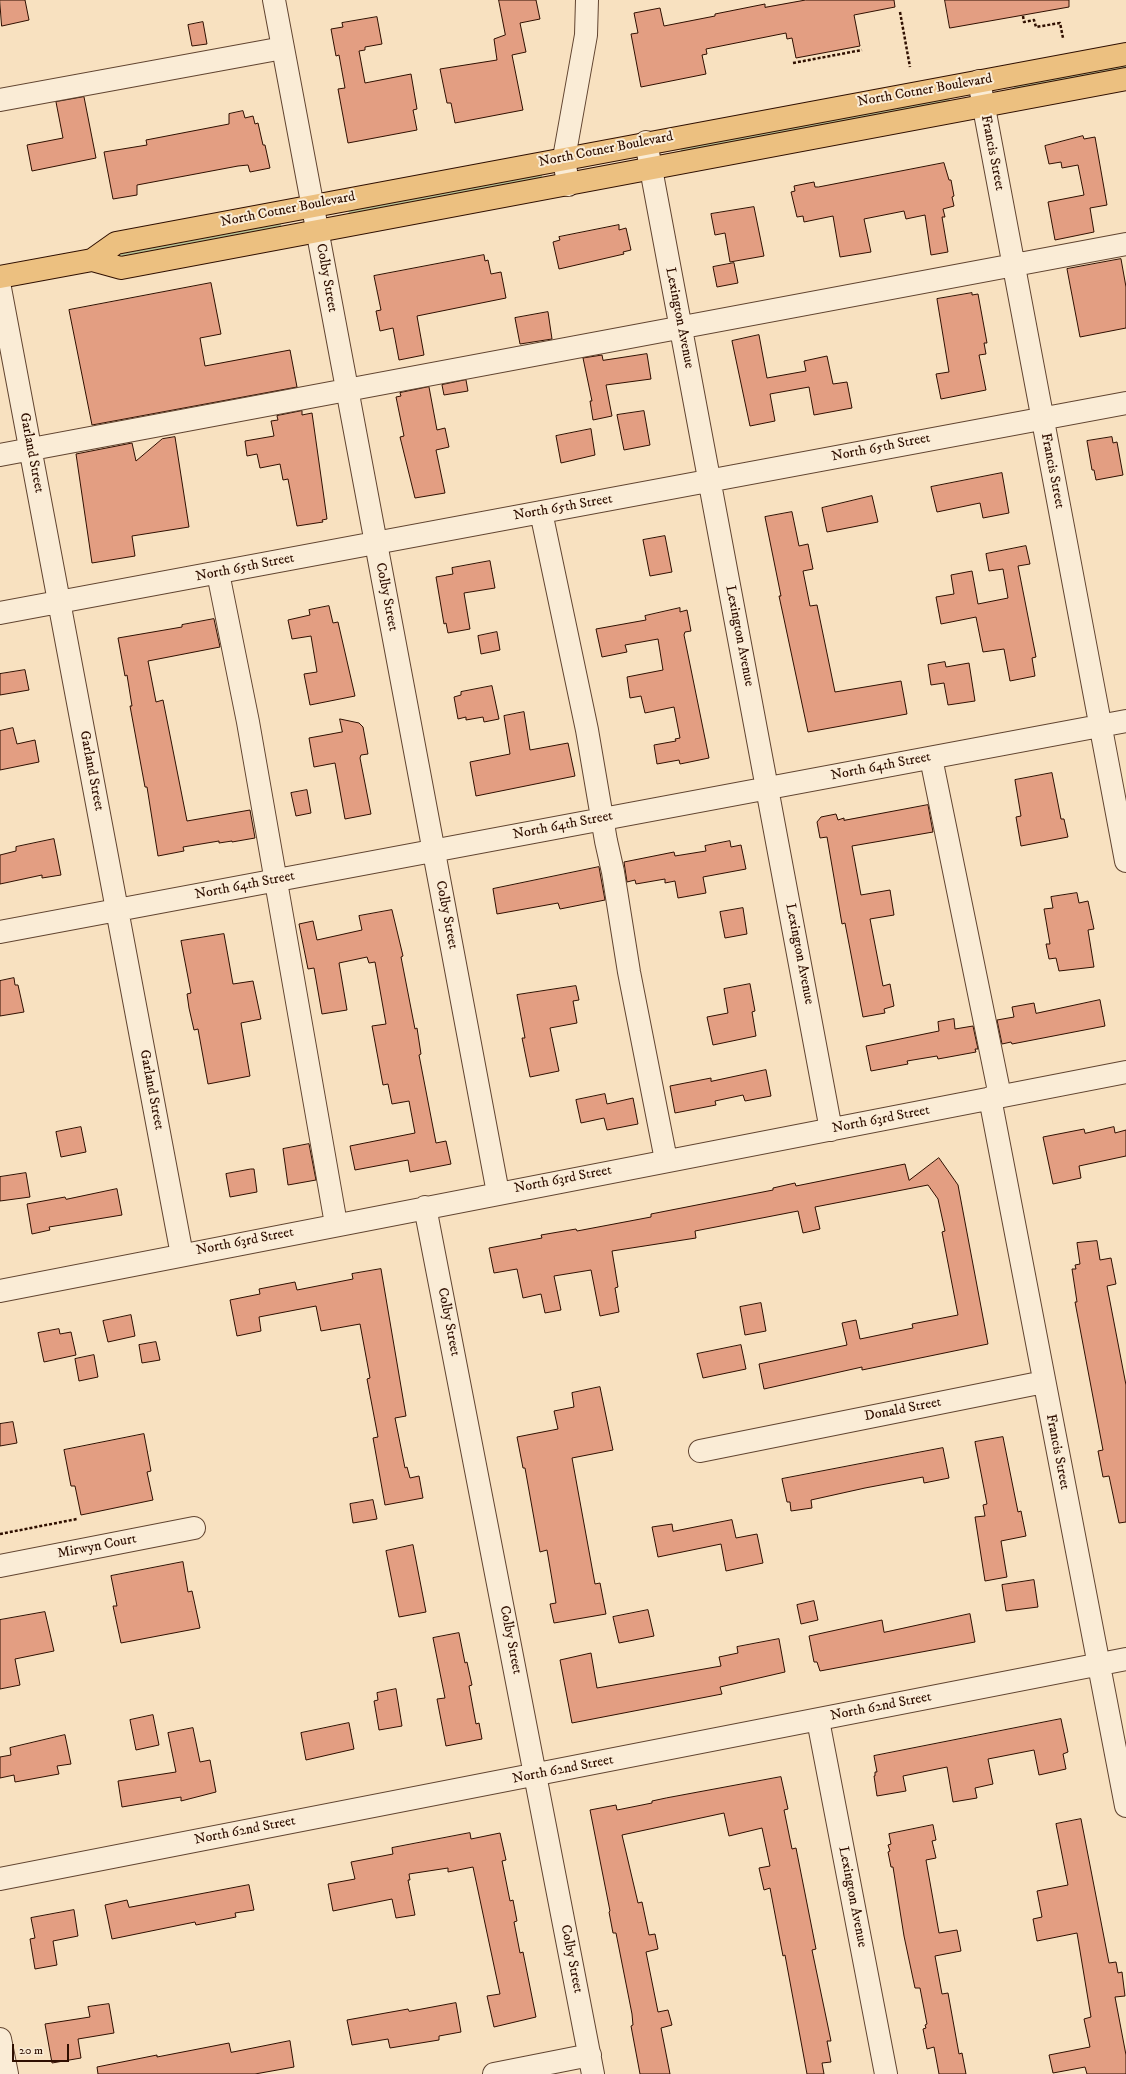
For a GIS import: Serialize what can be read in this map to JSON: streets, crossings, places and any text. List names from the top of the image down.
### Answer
{
  "streets": {
    "main road": ["North Cotner Boulevard"],
    "street": [
      "Francis Street",
      "Colby Street",
      "Lexington Avenue",
      "North 65th Street",
      "Garland Street",
      "North 64th Street",
      "North 63rd Street",
      "Donald Street",
      "Mirwyn Court",
      "North 62nd Street"
    ]
  },
  "crossings": [
    ["North Cotner Boulevard", "Francis Street"],
    ["North Cotner Boulevard", "Colby Street"],
    ["North Cotner Boulevard", "Lexington Avenue"],
    ["Francis Street", "North 65th Street"],
    ["Francis Street", "North 64th Street"],
    ["Francis Street", "North 63rd Street"],
    ["Francis Street", "Donald Street"],
    ["Francis Street", "North 62nd Street"],
    ["Colby Street", "North 65th Street"],
    ["Colby Street", "North 64th Street"],
    ["Colby Street", "North 63rd Street"],
    ["Colby Street", "North 62nd Street"],
    ["Lexington Avenue", "North 65th Street"],
    ["Lexington Avenue", "North 64th Street"],
    ["Lexington Avenue", "North 63rd Street"],
    ["Lexington Avenue", "North 62nd Street"],
    ["North 65th Street", "Garland Street"],
    ["Garland Street", "North 64th Street"],
    ["Garland Street", "North 63rd Street"]
  ],
  "scale_bar": "20 m"
}
